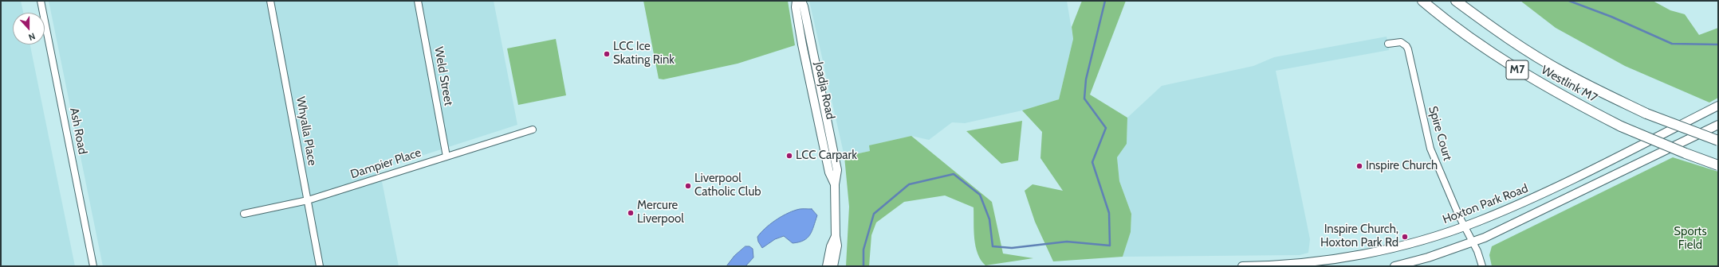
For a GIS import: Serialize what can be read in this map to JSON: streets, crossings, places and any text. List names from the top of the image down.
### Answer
{
  "streets": {
    "highway": ["M7", "Westlink M7"],
    "main road": ["Joadja Road", "Hoxton Park Road"],
    "street": [
      "Weld Street",
      "Ash Road",
      "Whyalla Place",
      "Spire Court",
      "Dampier Place"
    ]
  },
  "crossings": [
    ["Weld Street", "Dampier Place"],
    ["Whyalla Place", "Dampier Place"],
    ["Spire Court", "Hoxton Park Road"]
  ],
  "parks": ["Sports Field"],
  "places": [
    "LCC Ice Skating Rink",
    "LCC Carpark",
    "Inspire Church",
    "Liverpool Catholic Club",
    "Mercure Liverpool",
    "Inspire Church, Hoxton Park Rd"
  ],
  "north": "bottom"
}
